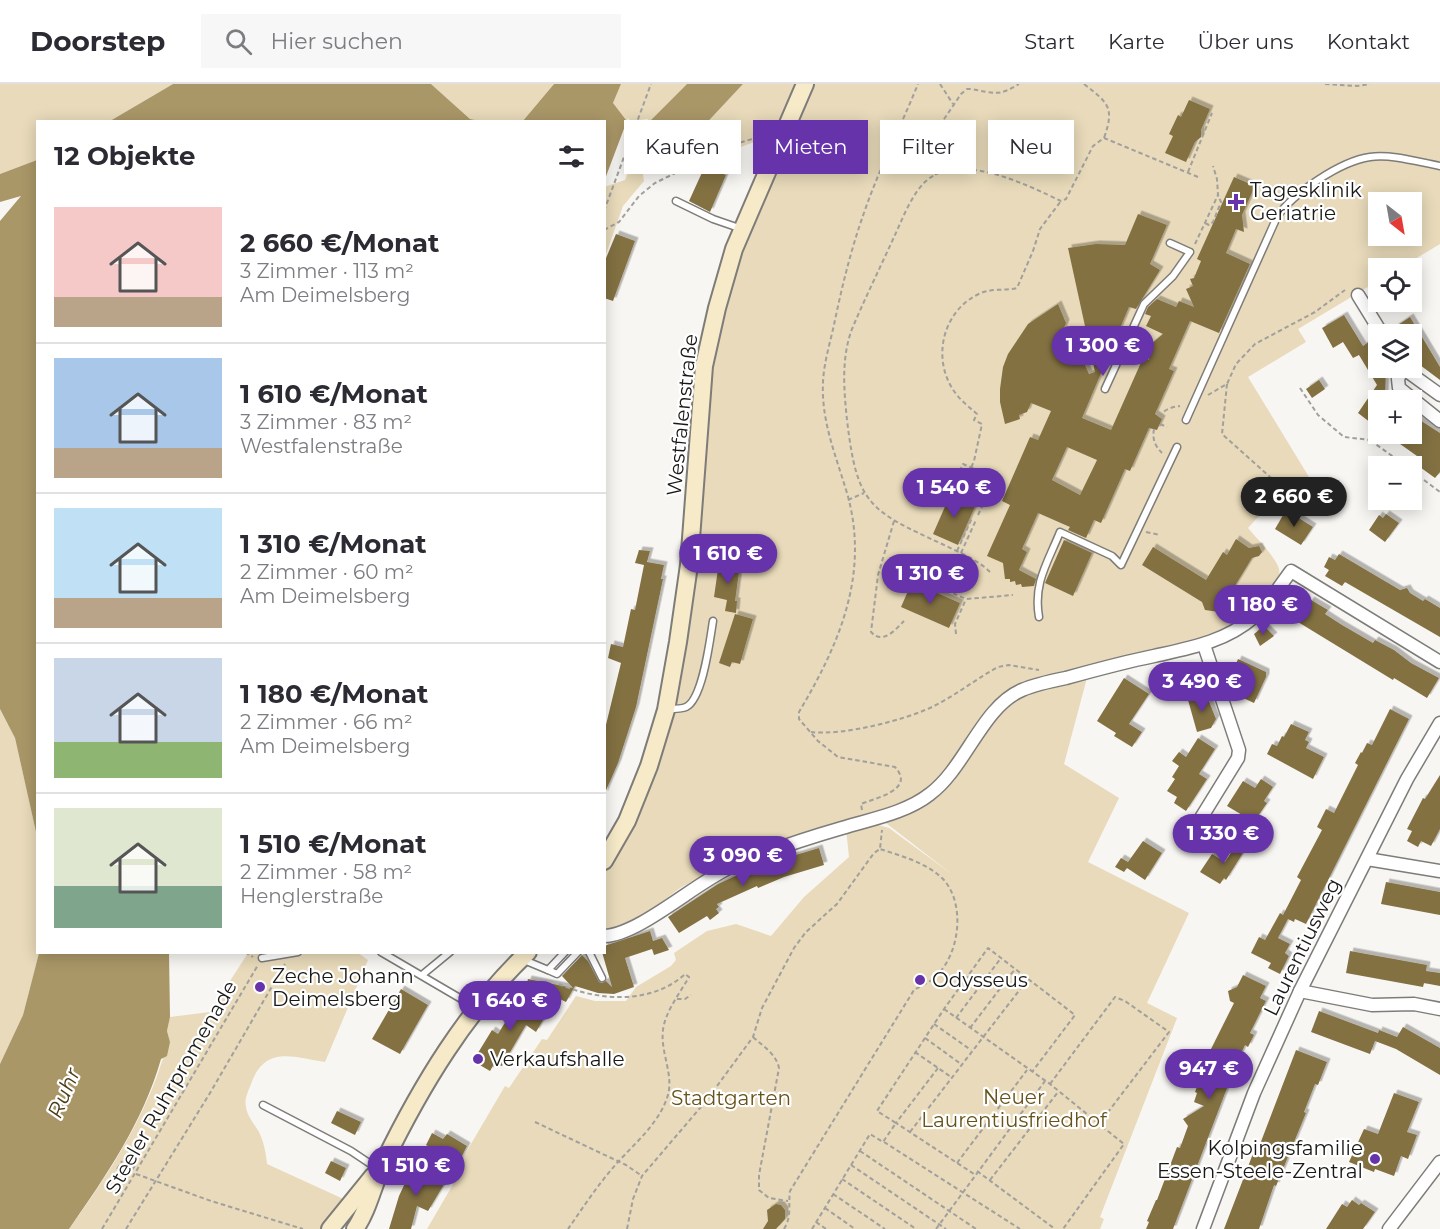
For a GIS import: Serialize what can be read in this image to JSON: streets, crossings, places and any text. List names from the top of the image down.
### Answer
{
  "streets": {
    "main road": ["Westfalenstraße"],
    "street": ["Laurentiusweg"],
    "path": ["Steeler Ruhrpromenade"]
  },
  "water": ["Ruhr"],
  "parks": ["Neuer Laurentiusfriedhof", "Stadtgarten"],
  "places": {
    "health": ["Tagesklinik Geriatrie"],
    "other": [
      "Odysseus",
      "Zeche Johann Deimelsberg",
      "Verkaufshalle",
      "Kolpingsfamilie Essen-Steele-Zentral"
    ]
  },
  "north": "bottom right",
  "page": {
    "header": "Doorstep",
    "search": "Hier suchen",
    "nav": [
      "Start",
      "Karte",
      "Über uns",
      "Kontakt"
    ],
    "chip": [
      "Kaufen",
      "Mieten",
      "Filter",
      "Neu"
    ],
    "heading": "12 Objekte",
    "map_buttons": ["+", "−"],
    "list": [
      {
        "name": "2 660 €/Monat",
        "note": "3 Zimmer · 113 m² · Am Deimelsberg"
      },
      {
        "name": "1 610 €/Monat",
        "note": "3 Zimmer · 83 m² · Westfalenstraße"
      },
      {
        "name": "1 310 €/Monat",
        "note": "2 Zimmer · 60 m² · Am Deimelsberg"
      },
      {
        "name": "1 180 €/Monat",
        "note": "2 Zimmer · 66 m² · Am Deimelsberg"
      },
      {
        "name": "1 510 €/Monat",
        "note": "2 Zimmer · 58 m² · Henglerstraße"
      }
    ],
    "price": [
      "1 300 €",
      "1 540 €",
      "2 660 €",
      "1 610 €",
      "1 310 €",
      "1 180 €",
      "3 490 €",
      "1 330 €",
      "3 090 €",
      "1 640 €",
      "947 €",
      "1 510 €"
    ]
  }
}
